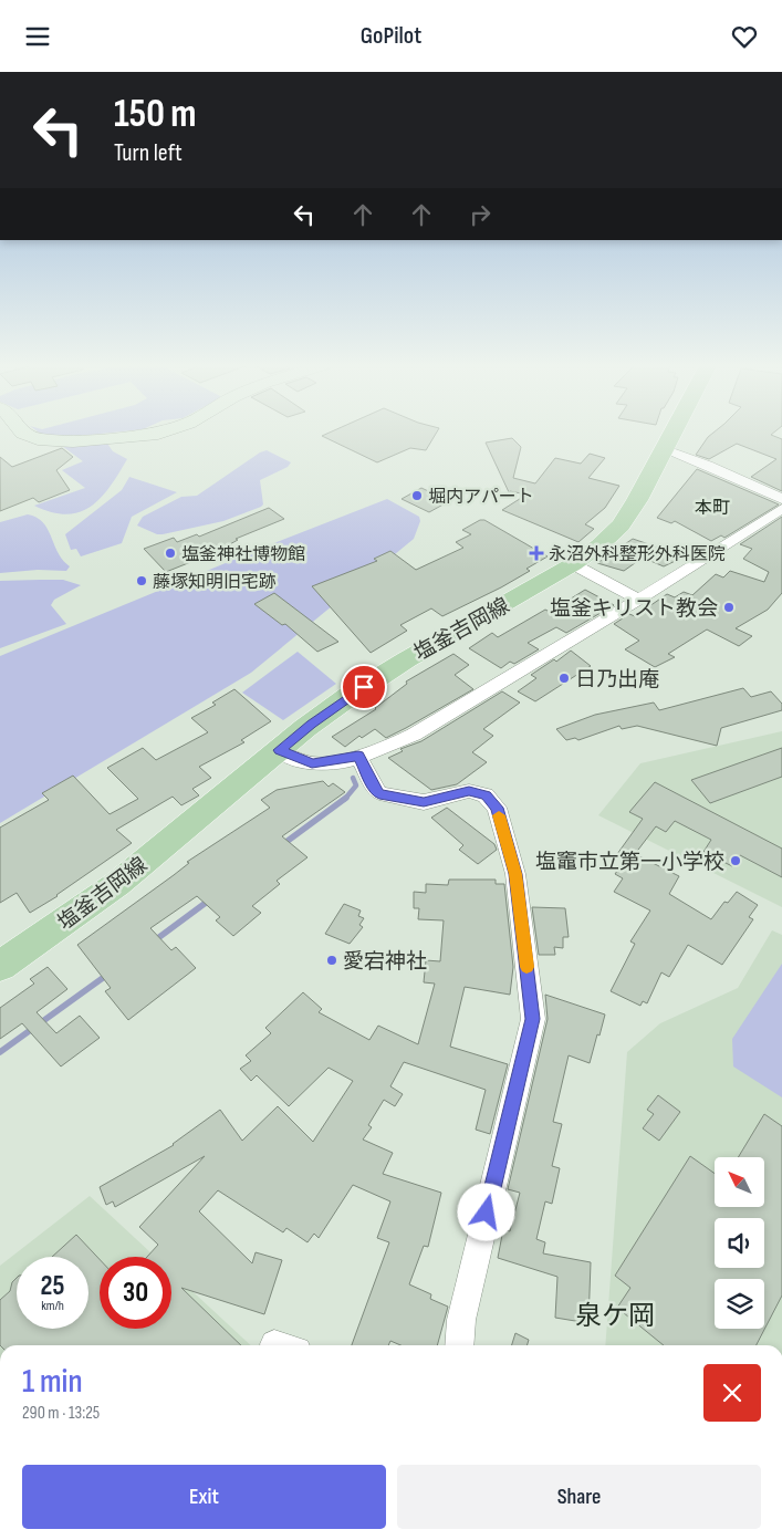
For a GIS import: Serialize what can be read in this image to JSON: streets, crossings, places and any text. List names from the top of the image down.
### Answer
{
  "streets": {
    "main road": ["塩釜吉岡線"]
  },
  "districts": ["本町", "泉ケ岡"],
  "places": {
    "other": [
      "堀内アパート",
      "塩釜神社博物館",
      "藤塚知明旧宅跡",
      "塩釜キリスト教会",
      "日乃出庵",
      "塩竈市立第一小学校",
      "愛宕神社"
    ],
    "health": ["永沼外科整形外科医院"]
  },
  "north": "top left",
  "page": {
    "header": "GoPilot",
    "turn": ["150 m", "Turn left"],
    "speed": "25 km/h",
    "limit": "30",
    "heading": ["1 min", "290 m · 13:25"],
    "buttons": ["Exit", "Share"]
  }
}
